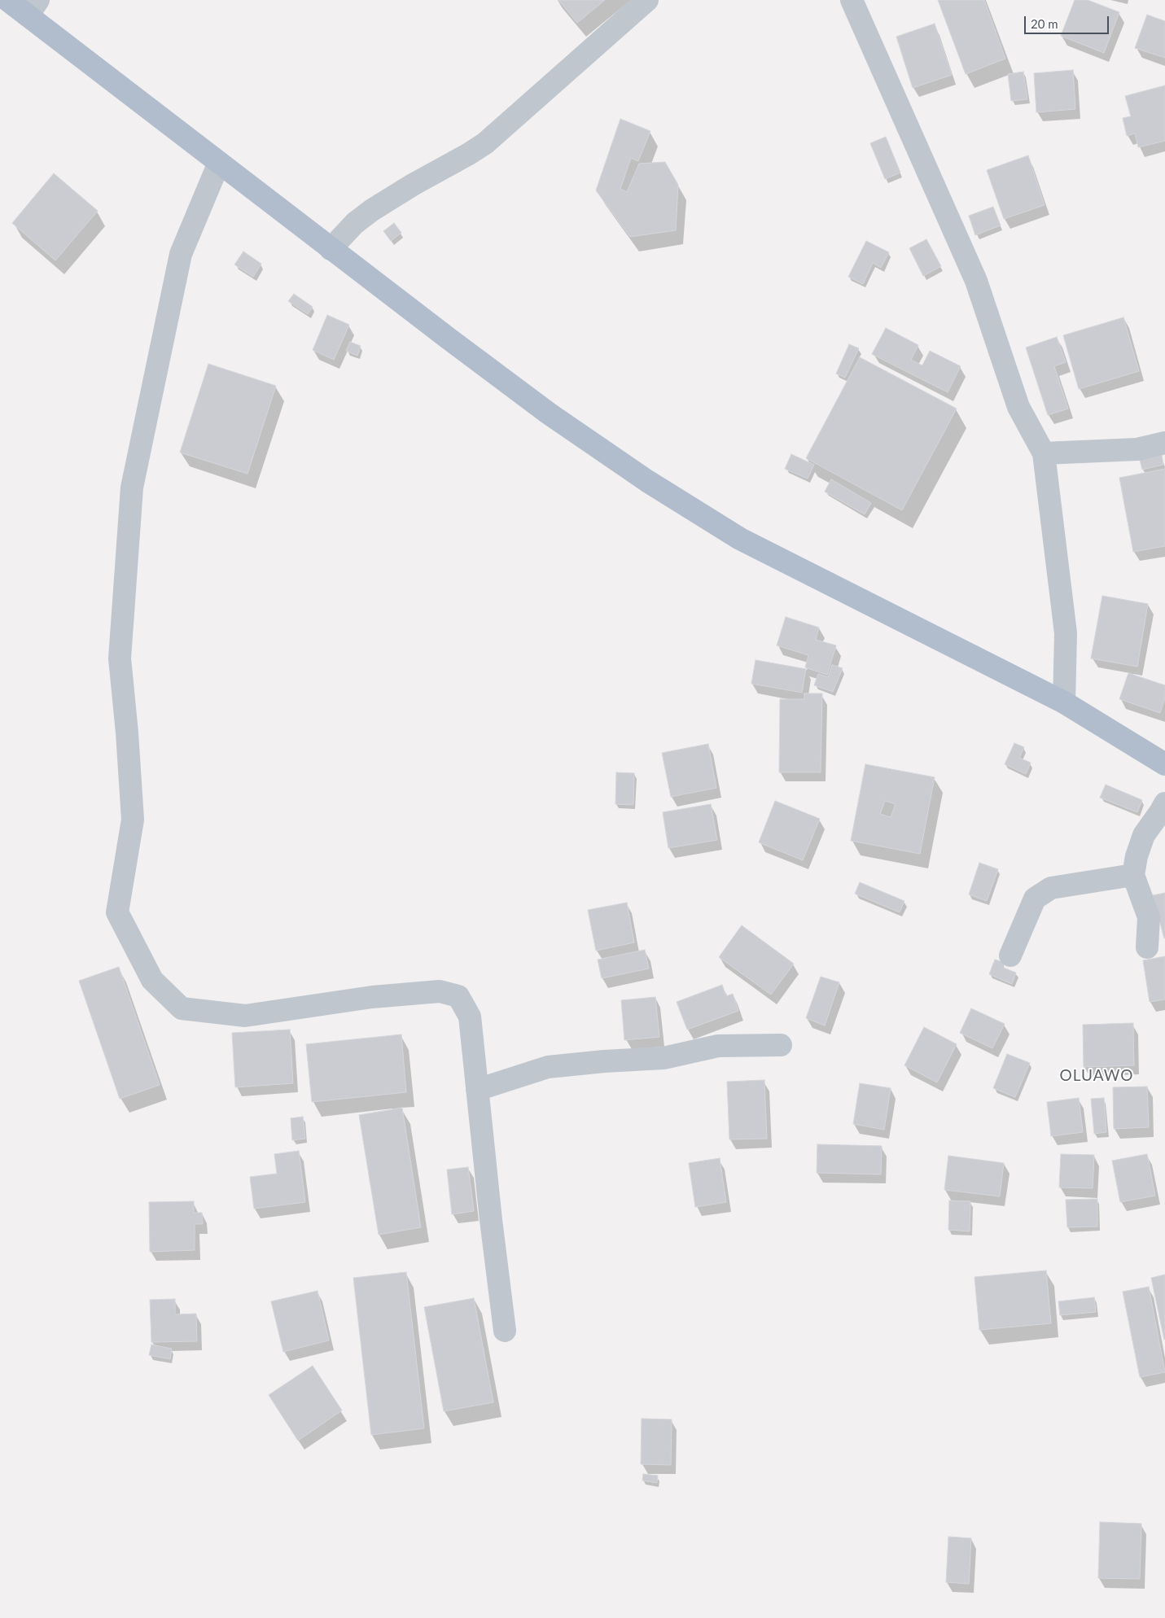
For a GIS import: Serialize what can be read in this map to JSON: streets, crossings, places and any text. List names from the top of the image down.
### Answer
{
  "districts": ["OLUAWO"],
  "scale_bar": "20 m"
}
